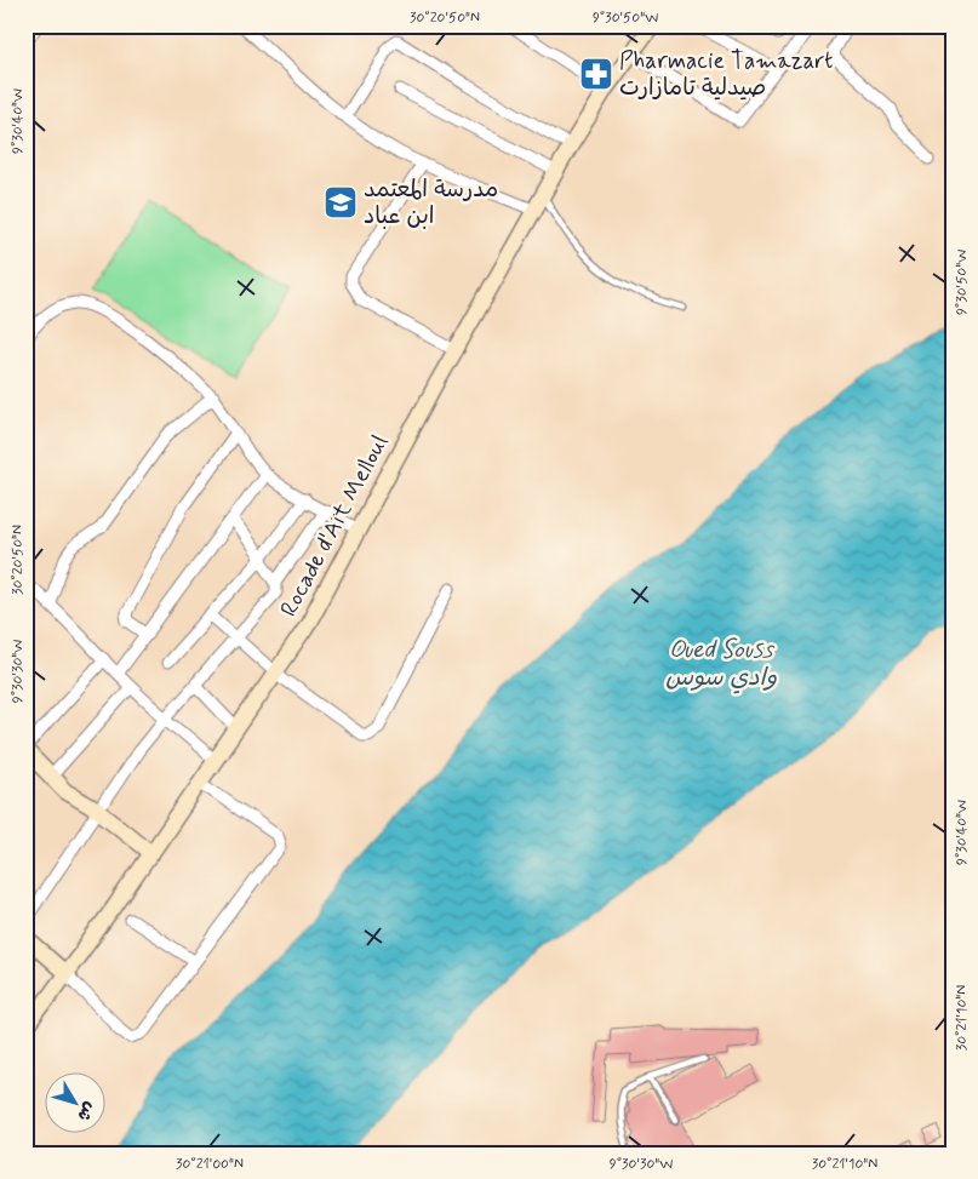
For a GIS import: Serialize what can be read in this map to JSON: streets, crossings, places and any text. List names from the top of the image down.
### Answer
{
  "streets": {
    "street": ["Rocade d'Aït Melloul"]
  },
  "water": ["Oued Souss وادي سوس"],
  "places": {
    "pharmacy": ["Pharmacie Tamazart صيدلية تامازارت"],
    "school or university": ["مدرسة المعتمد ابن عباد"]
  },
  "north": "bottom right",
  "coordinates": [
    "30°20'50\"N",
    "9°30'50\"W",
    "9°30'40\"W",
    "9°30'30\"W",
    "30°21'10\"N",
    "30°21'00\"N"
  ]
}
